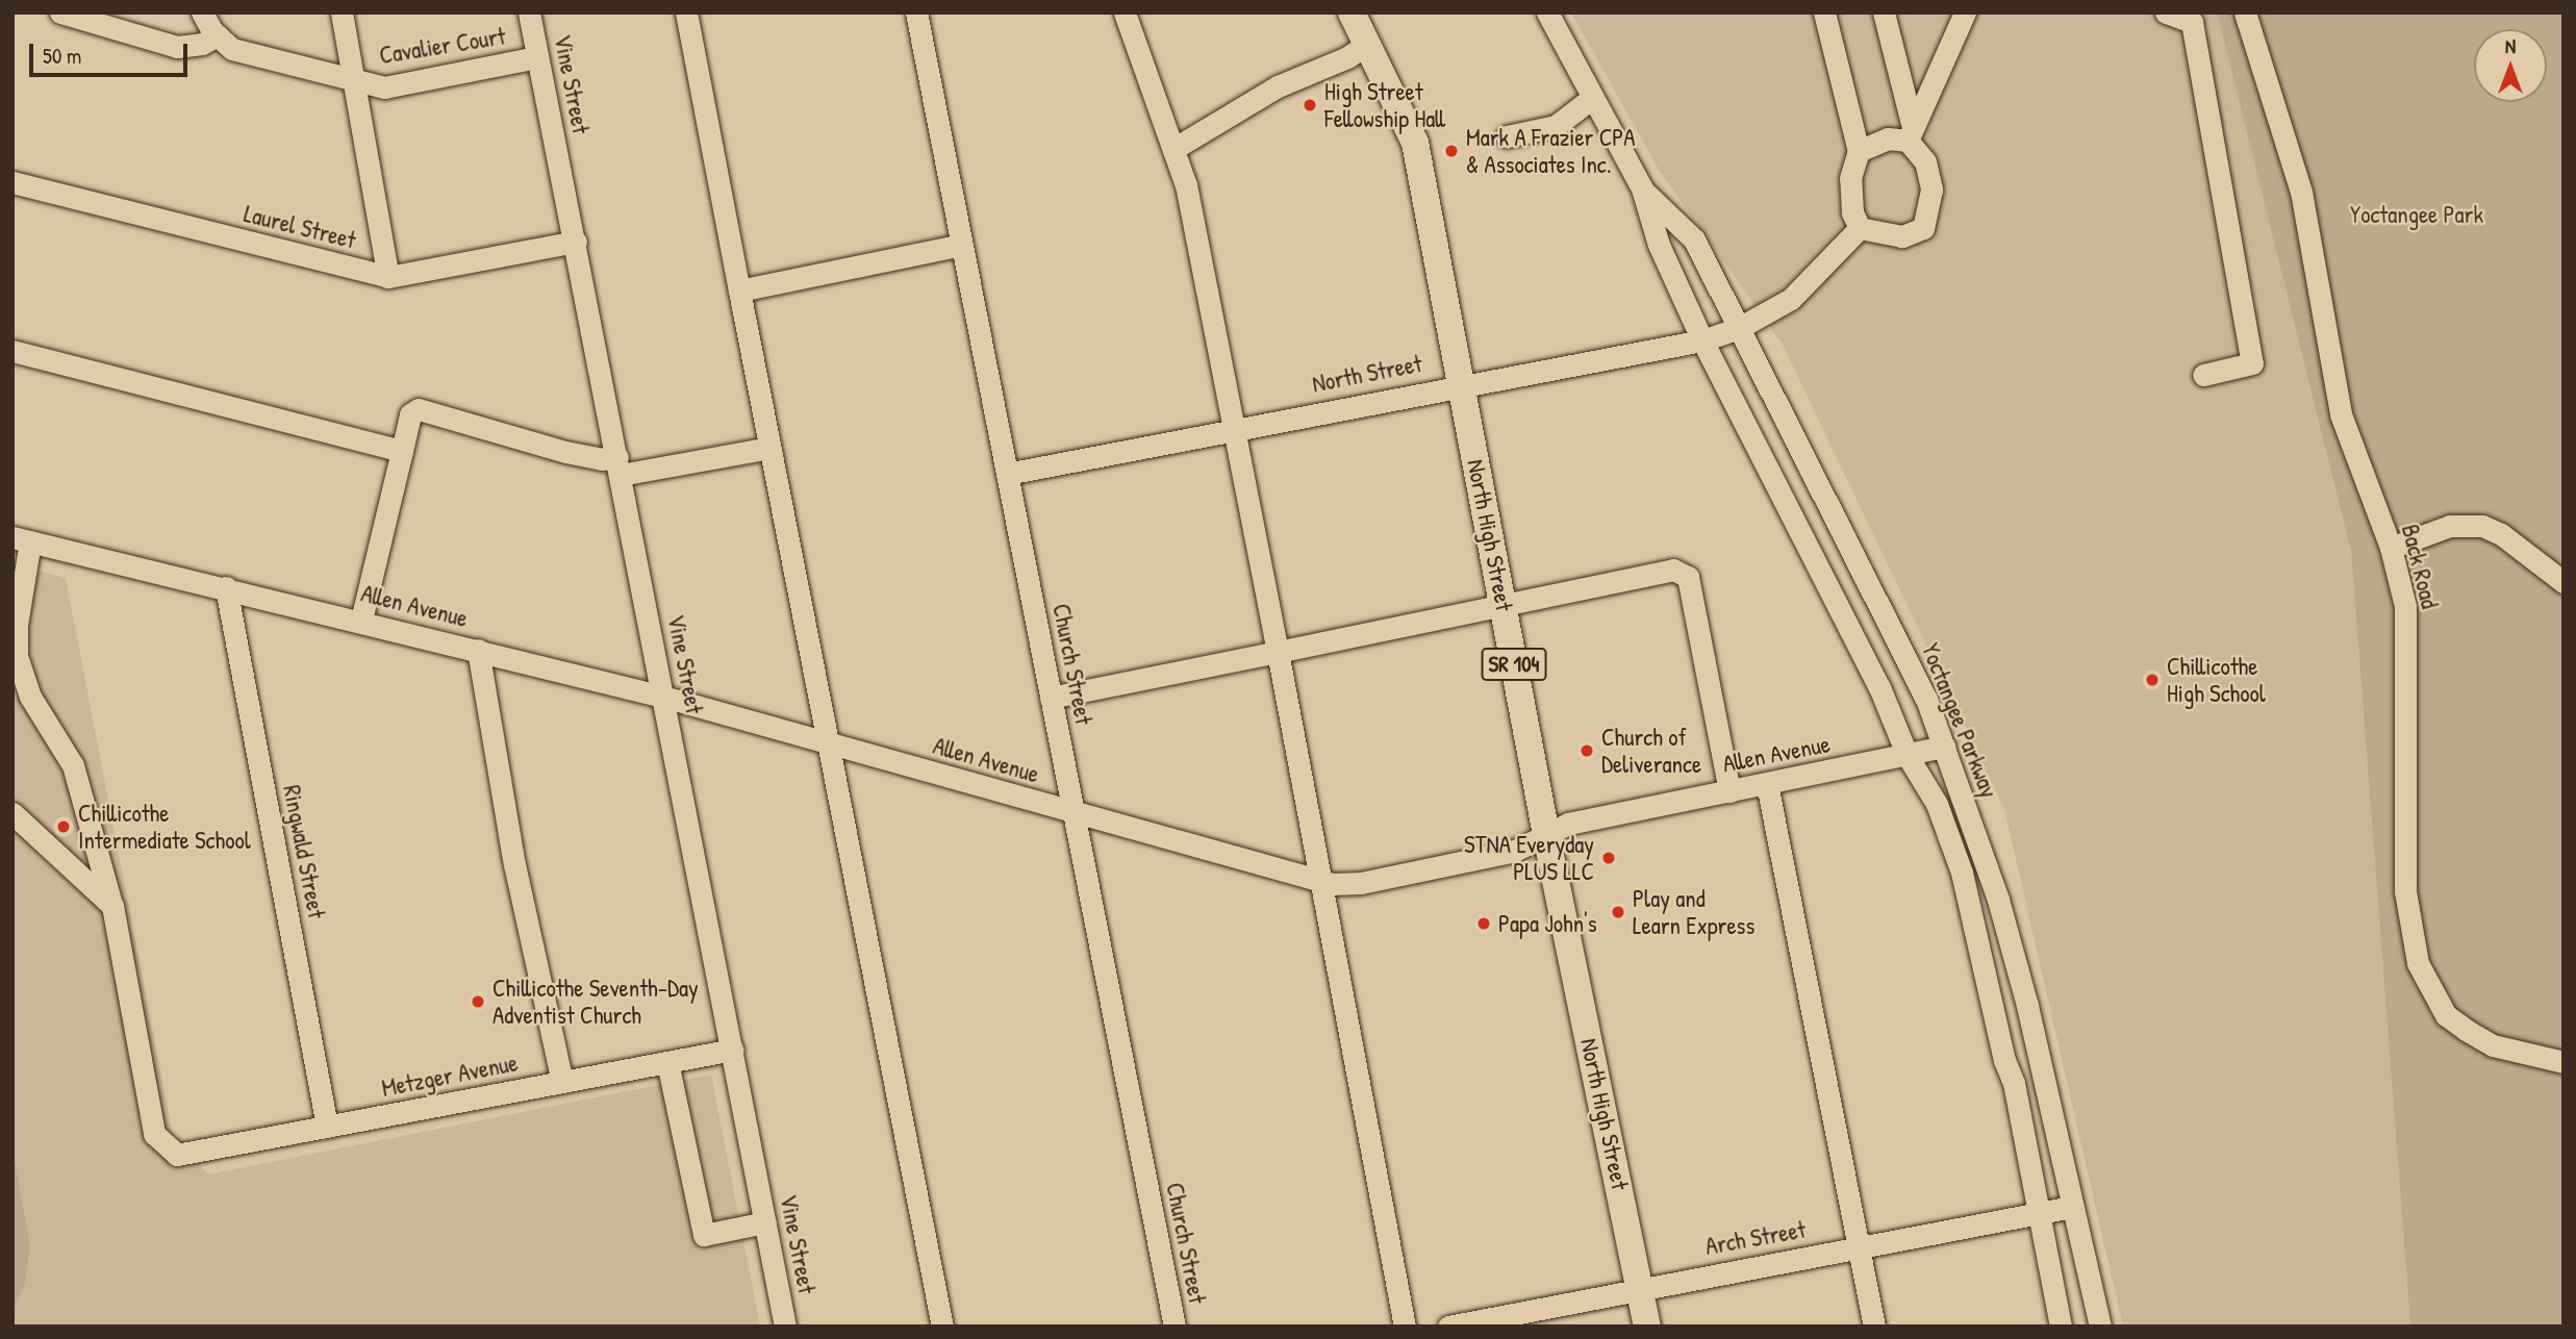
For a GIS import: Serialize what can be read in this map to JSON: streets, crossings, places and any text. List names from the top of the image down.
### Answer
{
  "streets": {
    "main road": ["North High Street", "SR 104"],
    "street": [
      "Cavalier Court",
      "Vine Street",
      "Laurel Street",
      "North Street",
      "Back Road",
      "Allen Avenue",
      "Church Street",
      "Yoctangee Parkway",
      "Ringwald Street",
      "Metzger Avenue",
      "Arch Street"
    ]
  },
  "crossings": [
    ["Cavalier Court", "Vine Street"],
    ["Vine Street", "Laurel Street"],
    ["Vine Street", "Allen Avenue"],
    ["Vine Street", "Metzger Avenue"],
    ["North Street", "North High Street"],
    ["North Street", "Church Street"],
    ["North Street", "Yoctangee Parkway"],
    ["North High Street", "Allen Avenue"],
    ["North High Street", "Arch Street"],
    ["Allen Avenue", "Church Street"],
    ["Allen Avenue", "Yoctangee Parkway"],
    ["Allen Avenue", "Ringwald Street"],
    ["Yoctangee Parkway", "Arch Street"],
    ["Ringwald Street", "Metzger Avenue"]
  ],
  "parks": ["Yoctangee Park"],
  "places": [
    "High Street Fellowship Hall",
    "Mark A Frazier CPA & Associates Inc.",
    "Chillicothe High School",
    "Church of Deliverance",
    "Chillicothe Intermediate School",
    "STNA Everyday PLUS LLC",
    "Play and Learn Express",
    "Papa John's",
    "Chillicothe Seventh-Day Adventist Church"
  ],
  "scale_bar": "50 m",
  "north": "top"
}
